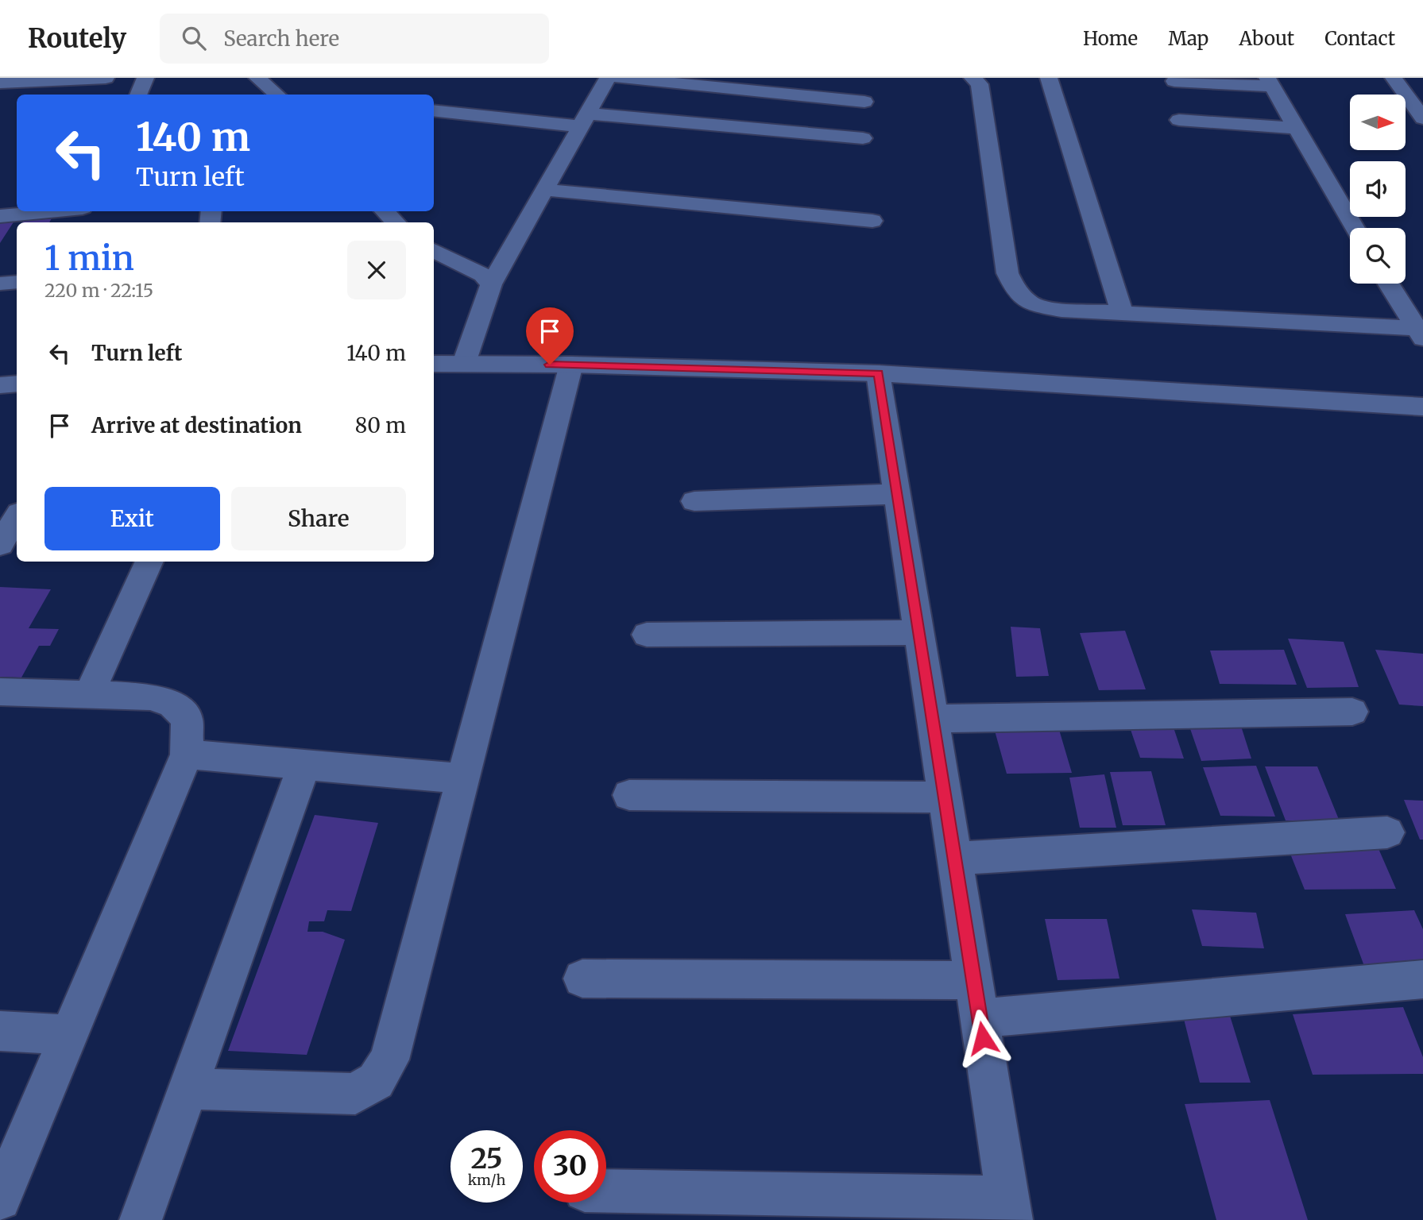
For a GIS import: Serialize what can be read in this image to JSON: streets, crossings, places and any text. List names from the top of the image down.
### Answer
{
  "north": "right",
  "page": {
    "header": "Routely",
    "search": "Search here",
    "nav": [
      "Home",
      "Map",
      "About",
      "Contact"
    ],
    "turn": ["140 m", "Turn left"],
    "heading": ["1 min", "220 m · 22:15"],
    "list": [
      {
        "name": "Turn left",
        "value": "140 m"
      },
      {
        "name": "Arrive at destination",
        "value": "80 m"
      }
    ],
    "buttons": ["Exit", "Share"],
    "speed": "25 km/h",
    "limit": "30"
  }
}
